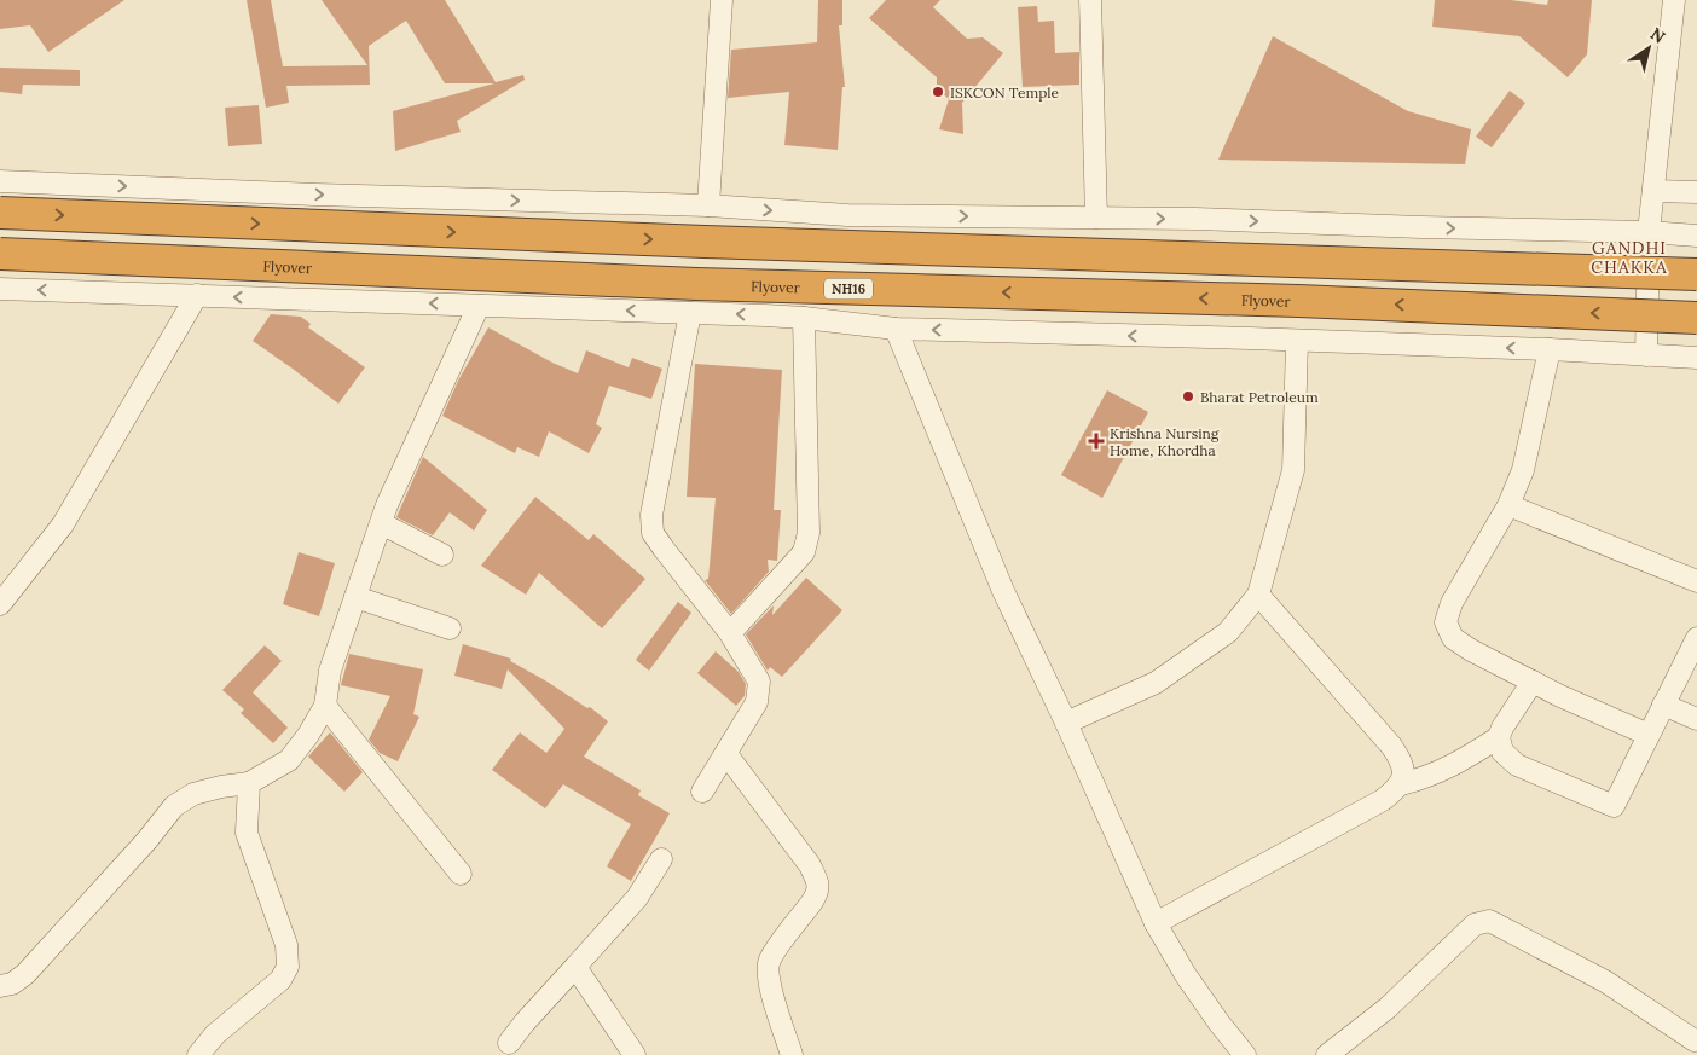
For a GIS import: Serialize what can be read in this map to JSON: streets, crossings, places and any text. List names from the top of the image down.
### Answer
{
  "streets": {
    "highway": ["Flyover", "NH16"]
  },
  "districts": ["GANDHI CHAKKA"],
  "places": {
    "other": ["ISKCON Temple", "Bharat Petroleum"],
    "health": ["Krishna Nursing Home, Khordha"]
  },
  "north": "top right"
}
